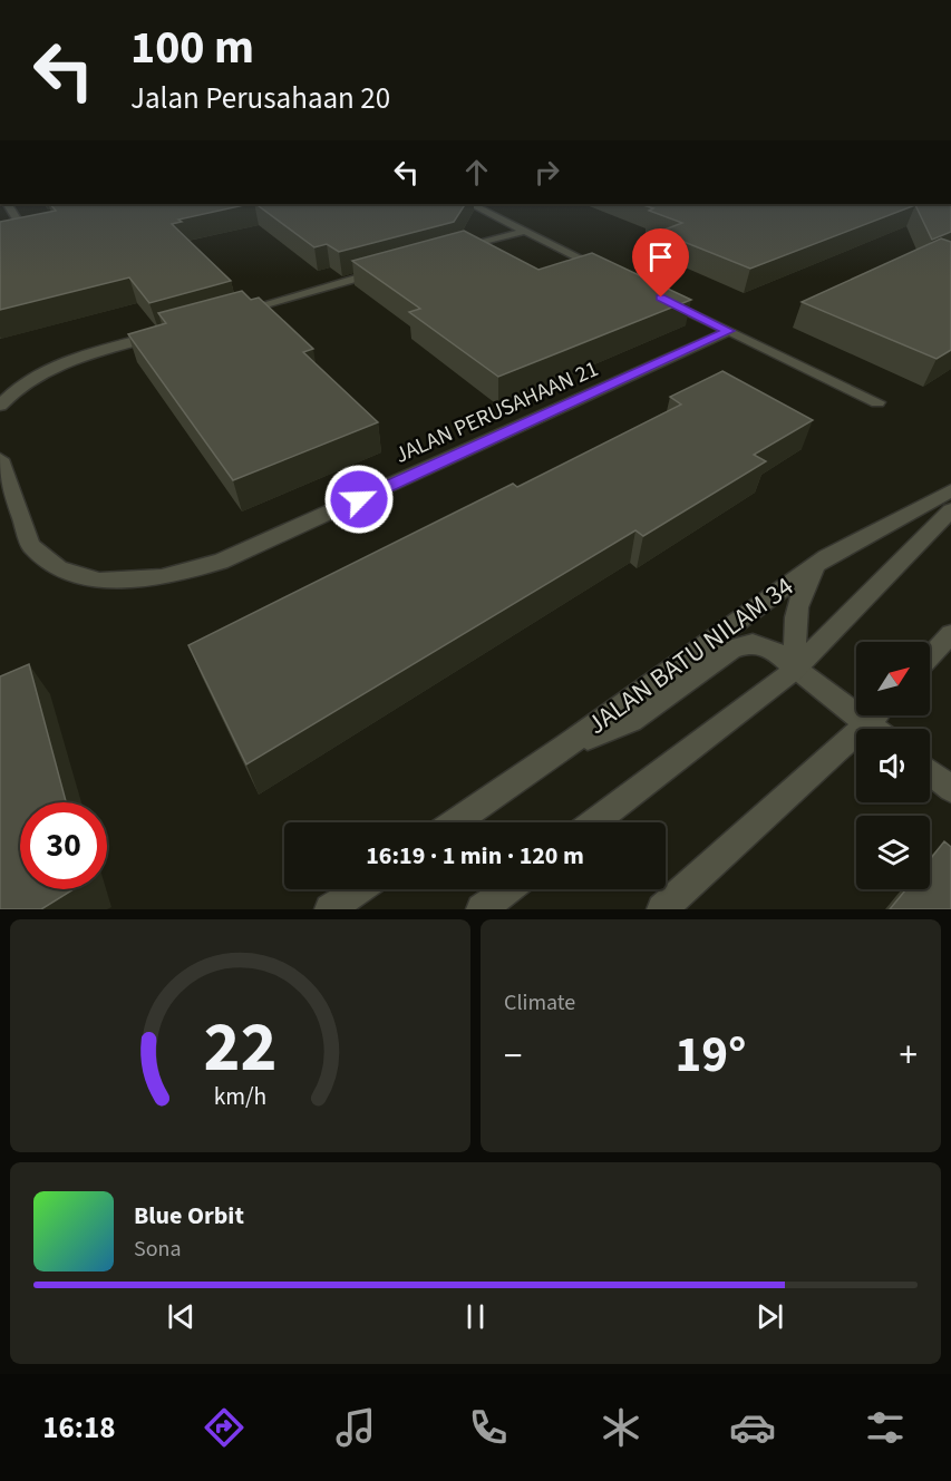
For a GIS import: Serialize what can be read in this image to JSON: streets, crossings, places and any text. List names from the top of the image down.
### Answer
{
  "streets": {
    "street": ["JALAN PERUSAHAAN 21", "JALAN BATU NILAM 34"]
  },
  "north": "top right",
  "page": {
    "turn": ["100 m", "Jalan Perusahaan 20"],
    "limit": "30",
    "trip": "16:19 · 1 min · 120 m",
    "tile": "Climate",
    "heat": ["−", "19°", "+"],
    "song": ["Blue Orbit", "Sona"],
    "tabs": "16:18",
    "gauge": ["22", "km/h"]
  }
}
